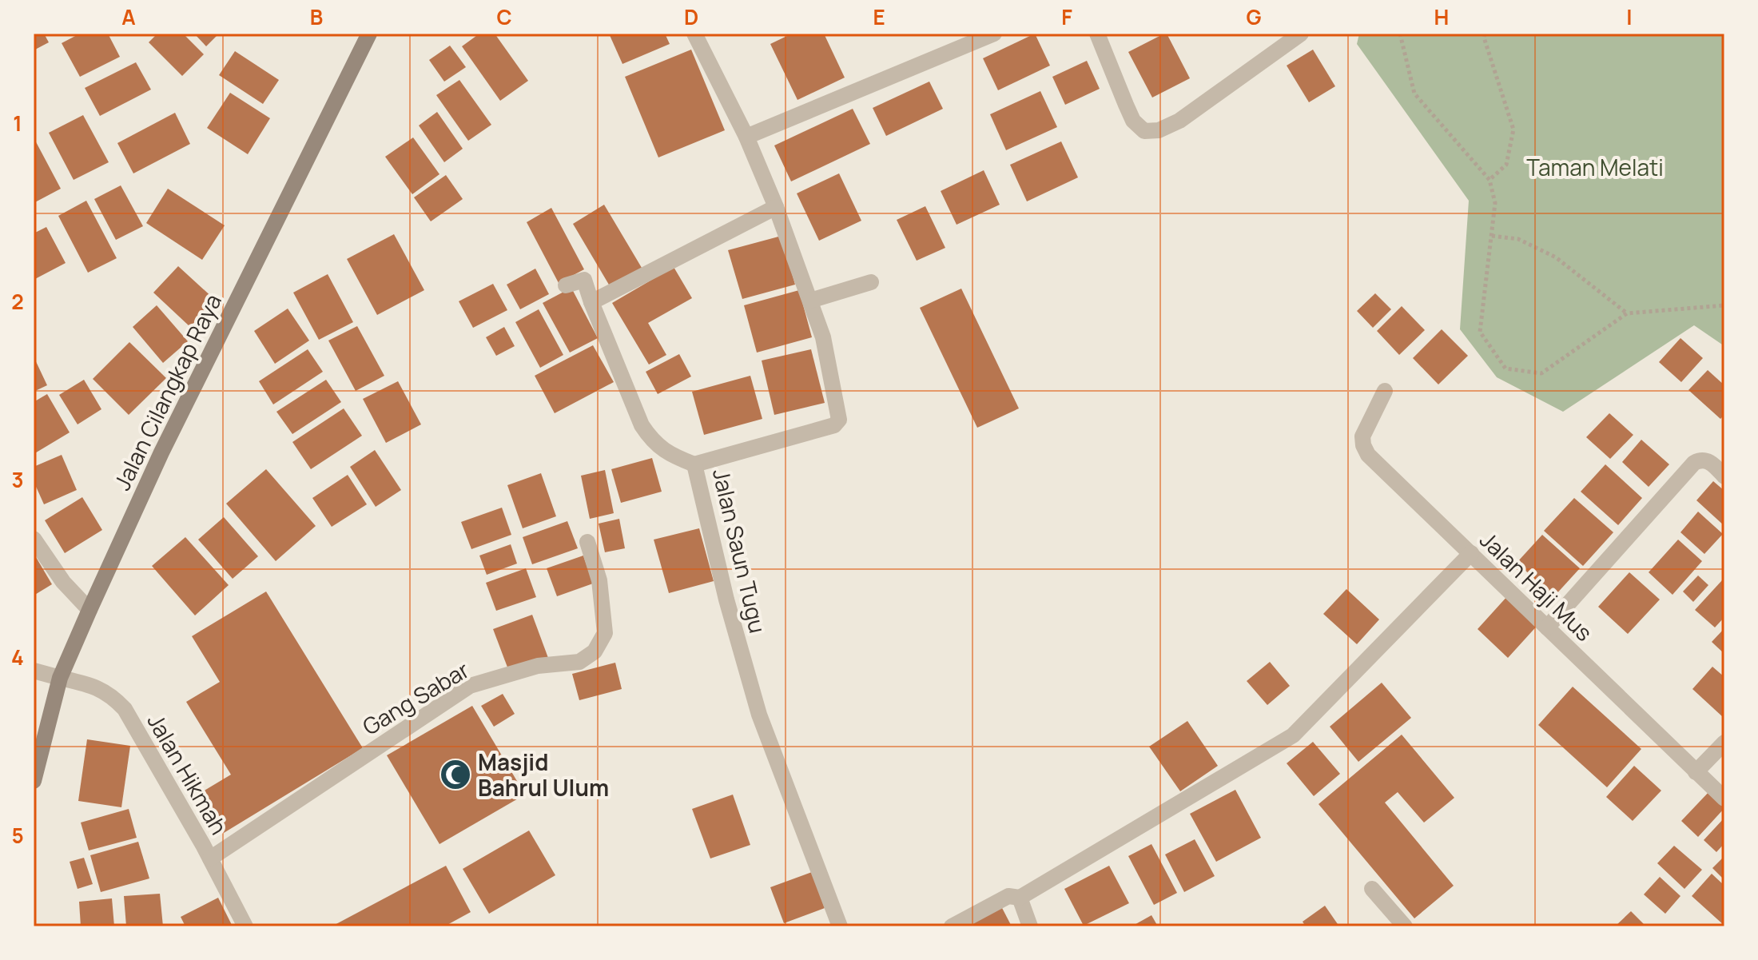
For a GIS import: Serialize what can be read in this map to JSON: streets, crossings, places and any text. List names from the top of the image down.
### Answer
{
  "streets": {
    "street": [
      "Jalan Cilangkap Raya",
      "Jalan Saun Tugu",
      "Jalan Haji Mus",
      "Gang Sabar",
      "Jalan Hikmah"
    ]
  },
  "crossings": [
    ["Jalan Cilangkap Raya", "Jalan Hikmah"],
    ["Gang Sabar", "Jalan Hikmah"]
  ],
  "parks": ["Taman Melati"],
  "places": {
    "mosque": ["Masjid Bahrul Ulum"]
  },
  "grid": {
    "columns": [
      "A",
      "B",
      "C",
      "D",
      "E",
      "F",
      "G",
      "H",
      "I"
    ],
    "rows": [
      "1",
      "2",
      "3",
      "4",
      "5"
    ]
  }
}
